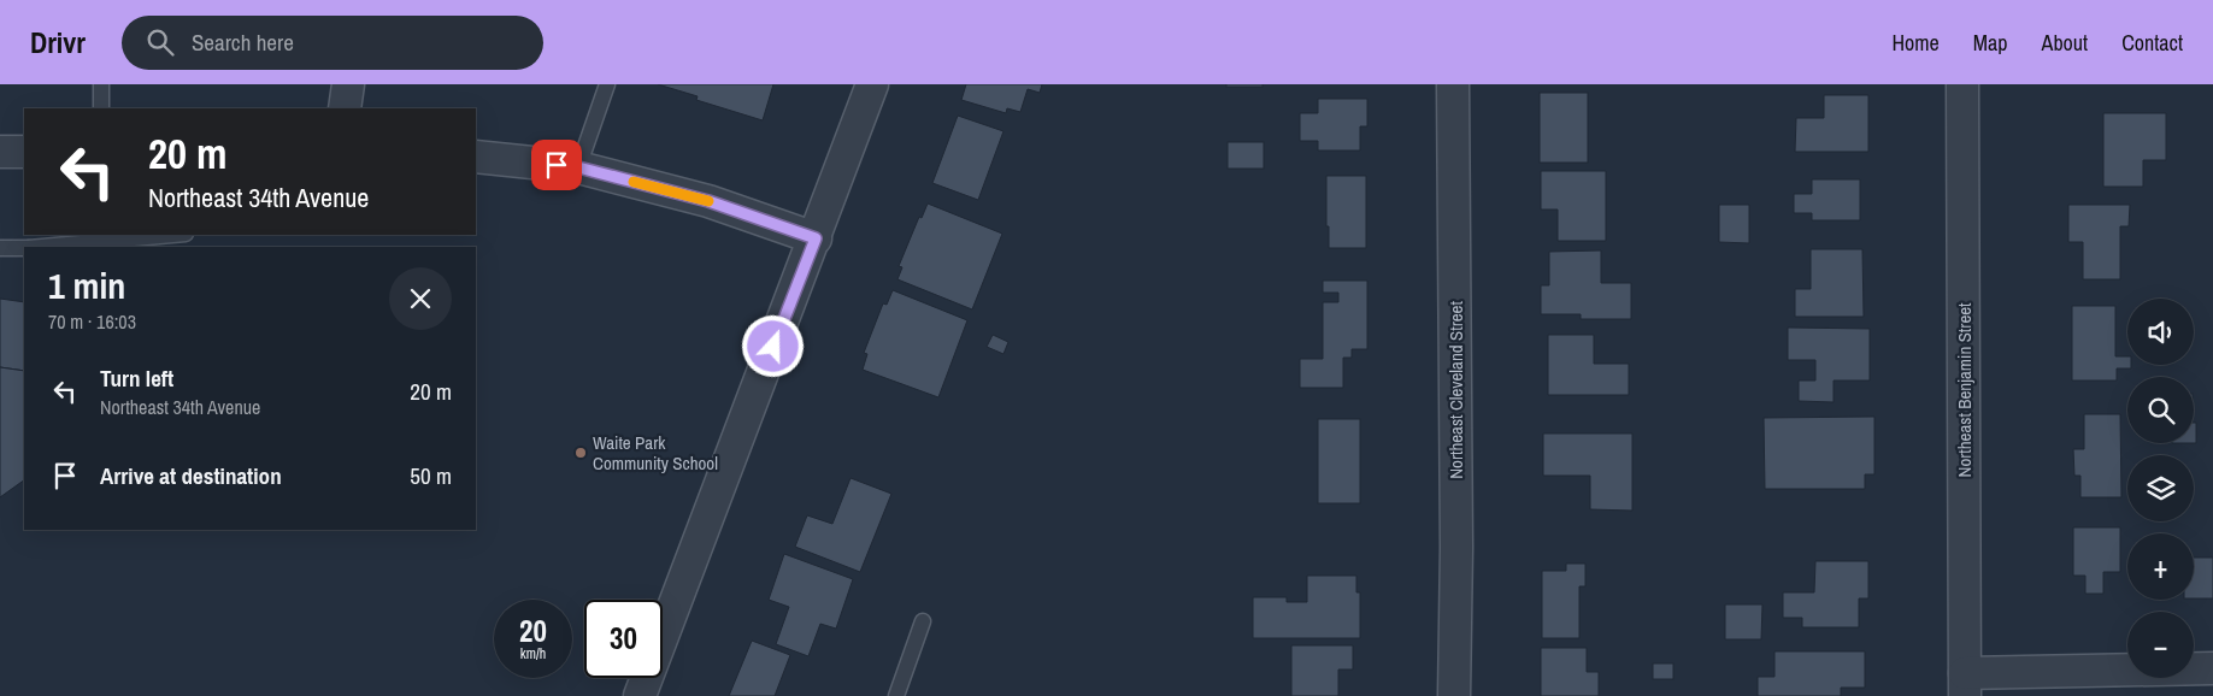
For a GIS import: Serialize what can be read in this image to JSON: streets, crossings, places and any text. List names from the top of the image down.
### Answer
{
  "streets": {
    "street": ["Northeast Cleveland Street", "Northeast Benjamin Street"]
  },
  "places": ["Waite Park Community School"],
  "page": {
    "header": "Drivr",
    "search": "Search here",
    "nav": [
      "Home",
      "Map",
      "About",
      "Contact"
    ],
    "turn": ["20 m", "Northeast 34th Avenue"],
    "heading": ["1 min", "70 m · 16:03"],
    "map_buttons": ["+", "−"],
    "list": [
      {
        "name": "Turn left",
        "note": "Northeast 34th Avenue",
        "value": "20 m"
      },
      {
        "name": "Arrive at destination",
        "value": "50 m"
      }
    ],
    "speed": "20 km/h",
    "limit": "30"
  }
}
